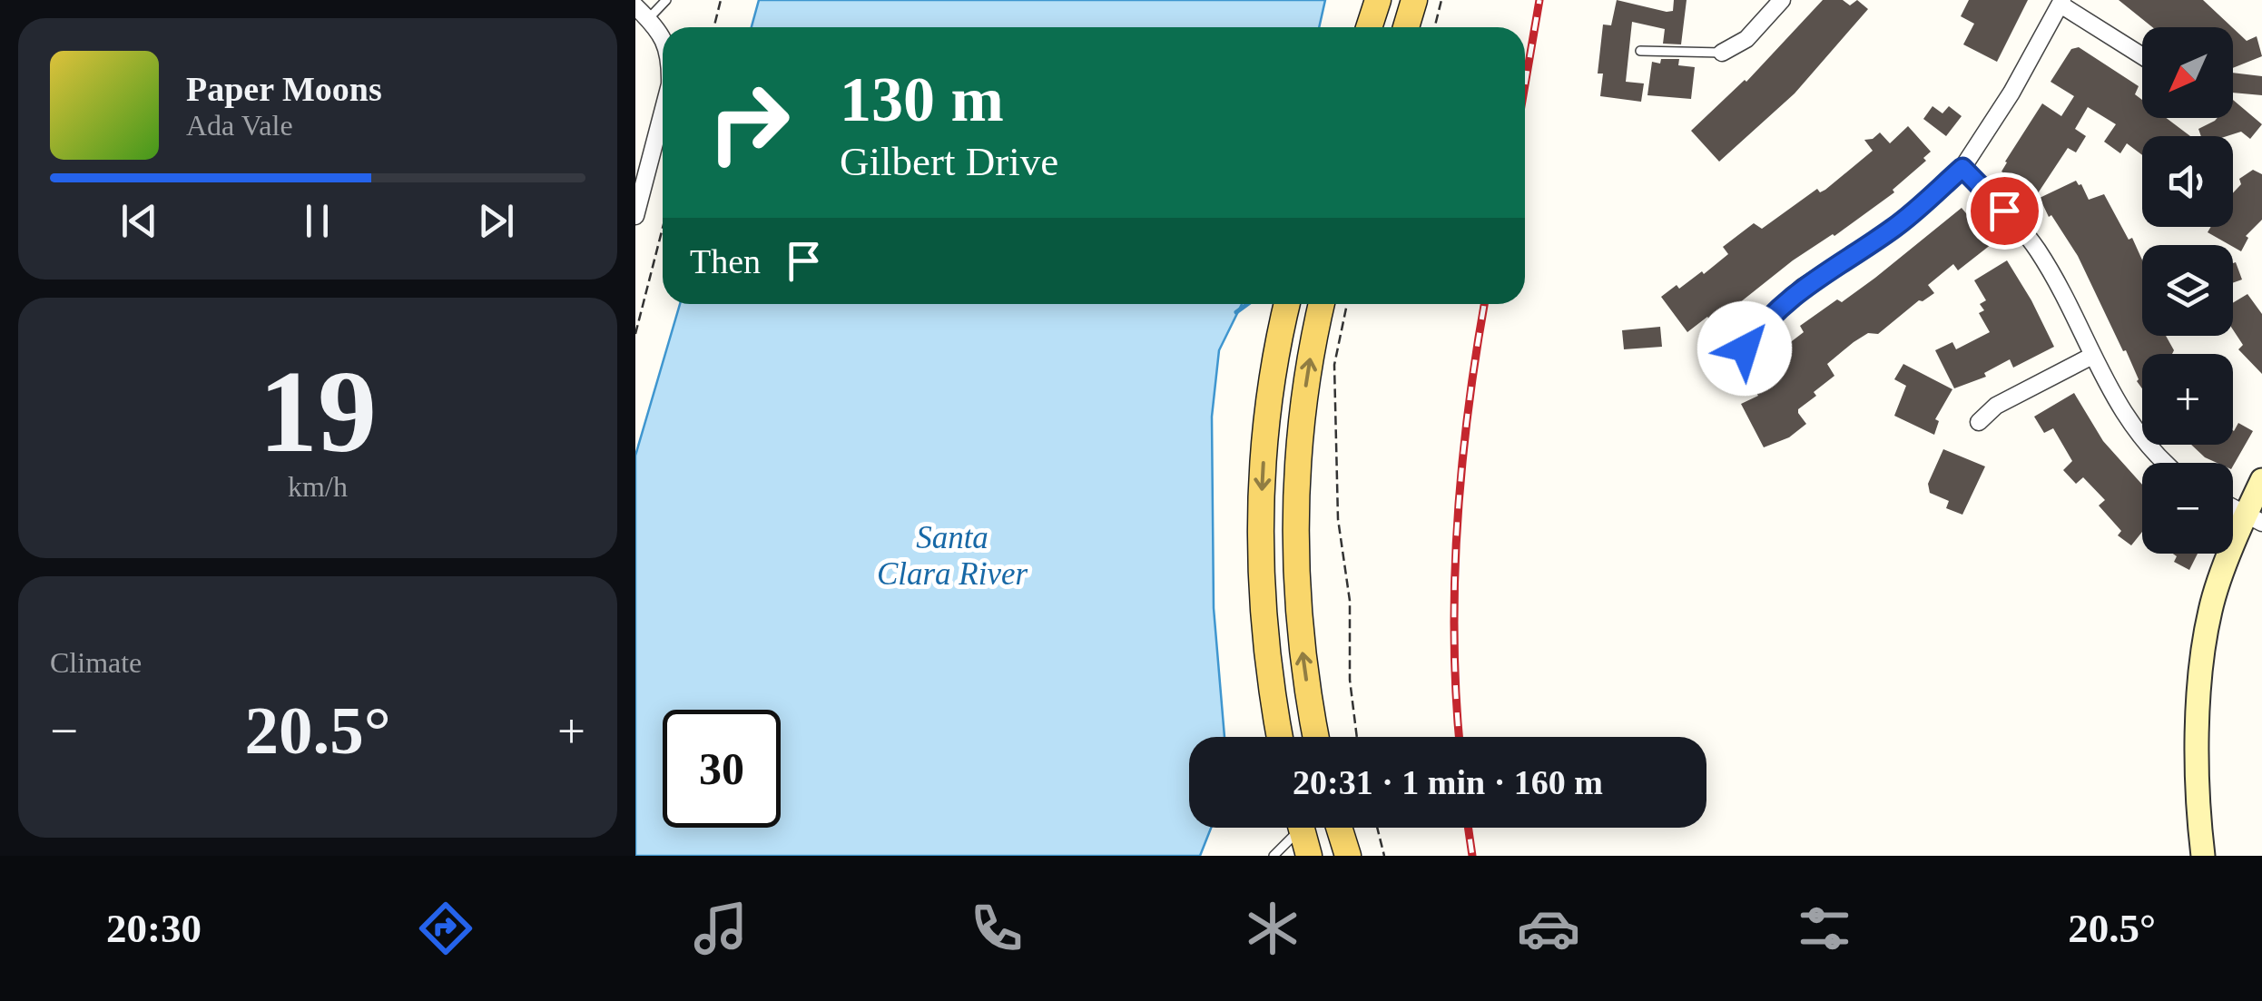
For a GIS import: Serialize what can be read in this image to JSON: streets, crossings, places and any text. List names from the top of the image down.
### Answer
{
  "water": ["Santa Clara River"],
  "north": "bottom left",
  "page": {
    "map_buttons": ["+", "−"],
    "turn": ["130 m", "Gilbert Drive"],
    "song": ["Paper Moons", "Ada Vale"],
    "then": "Then",
    "tile": [
      ["19", "km/h"],
      "Climate"
    ],
    "heat": ["−", "20.5°", "+"],
    "limit": "30",
    "trip": "20:31 · 1 min · 160 m",
    "tabs": ["20:30", "20.5°"]
  }
}
